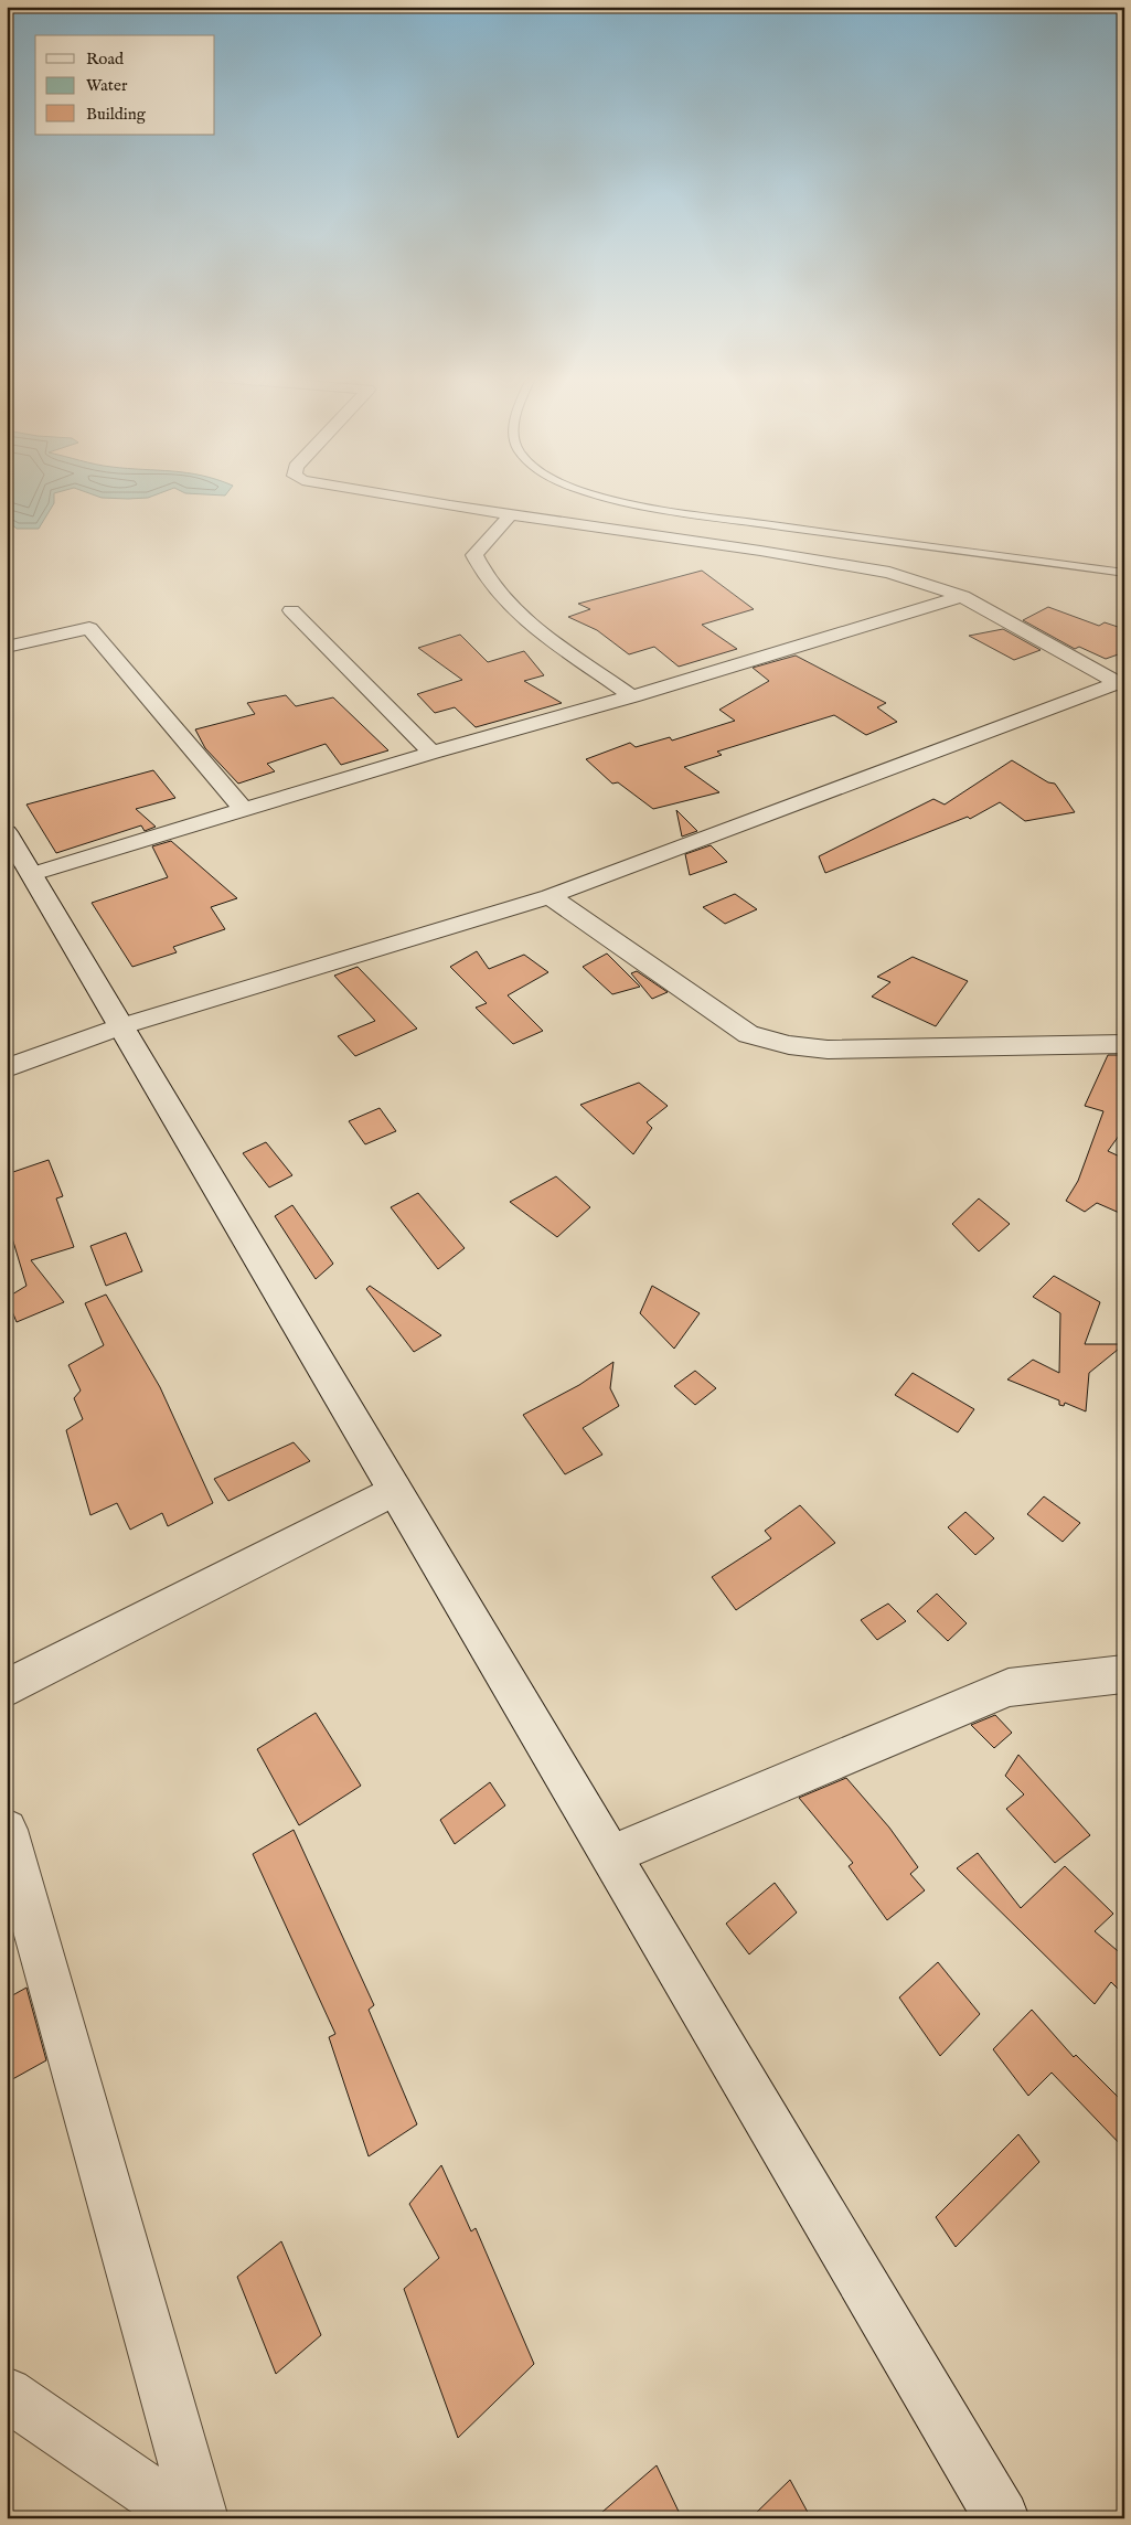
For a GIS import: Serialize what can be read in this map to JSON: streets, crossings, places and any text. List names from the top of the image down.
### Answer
{
  "legend": ["Road", "Water", "Building"]
}
